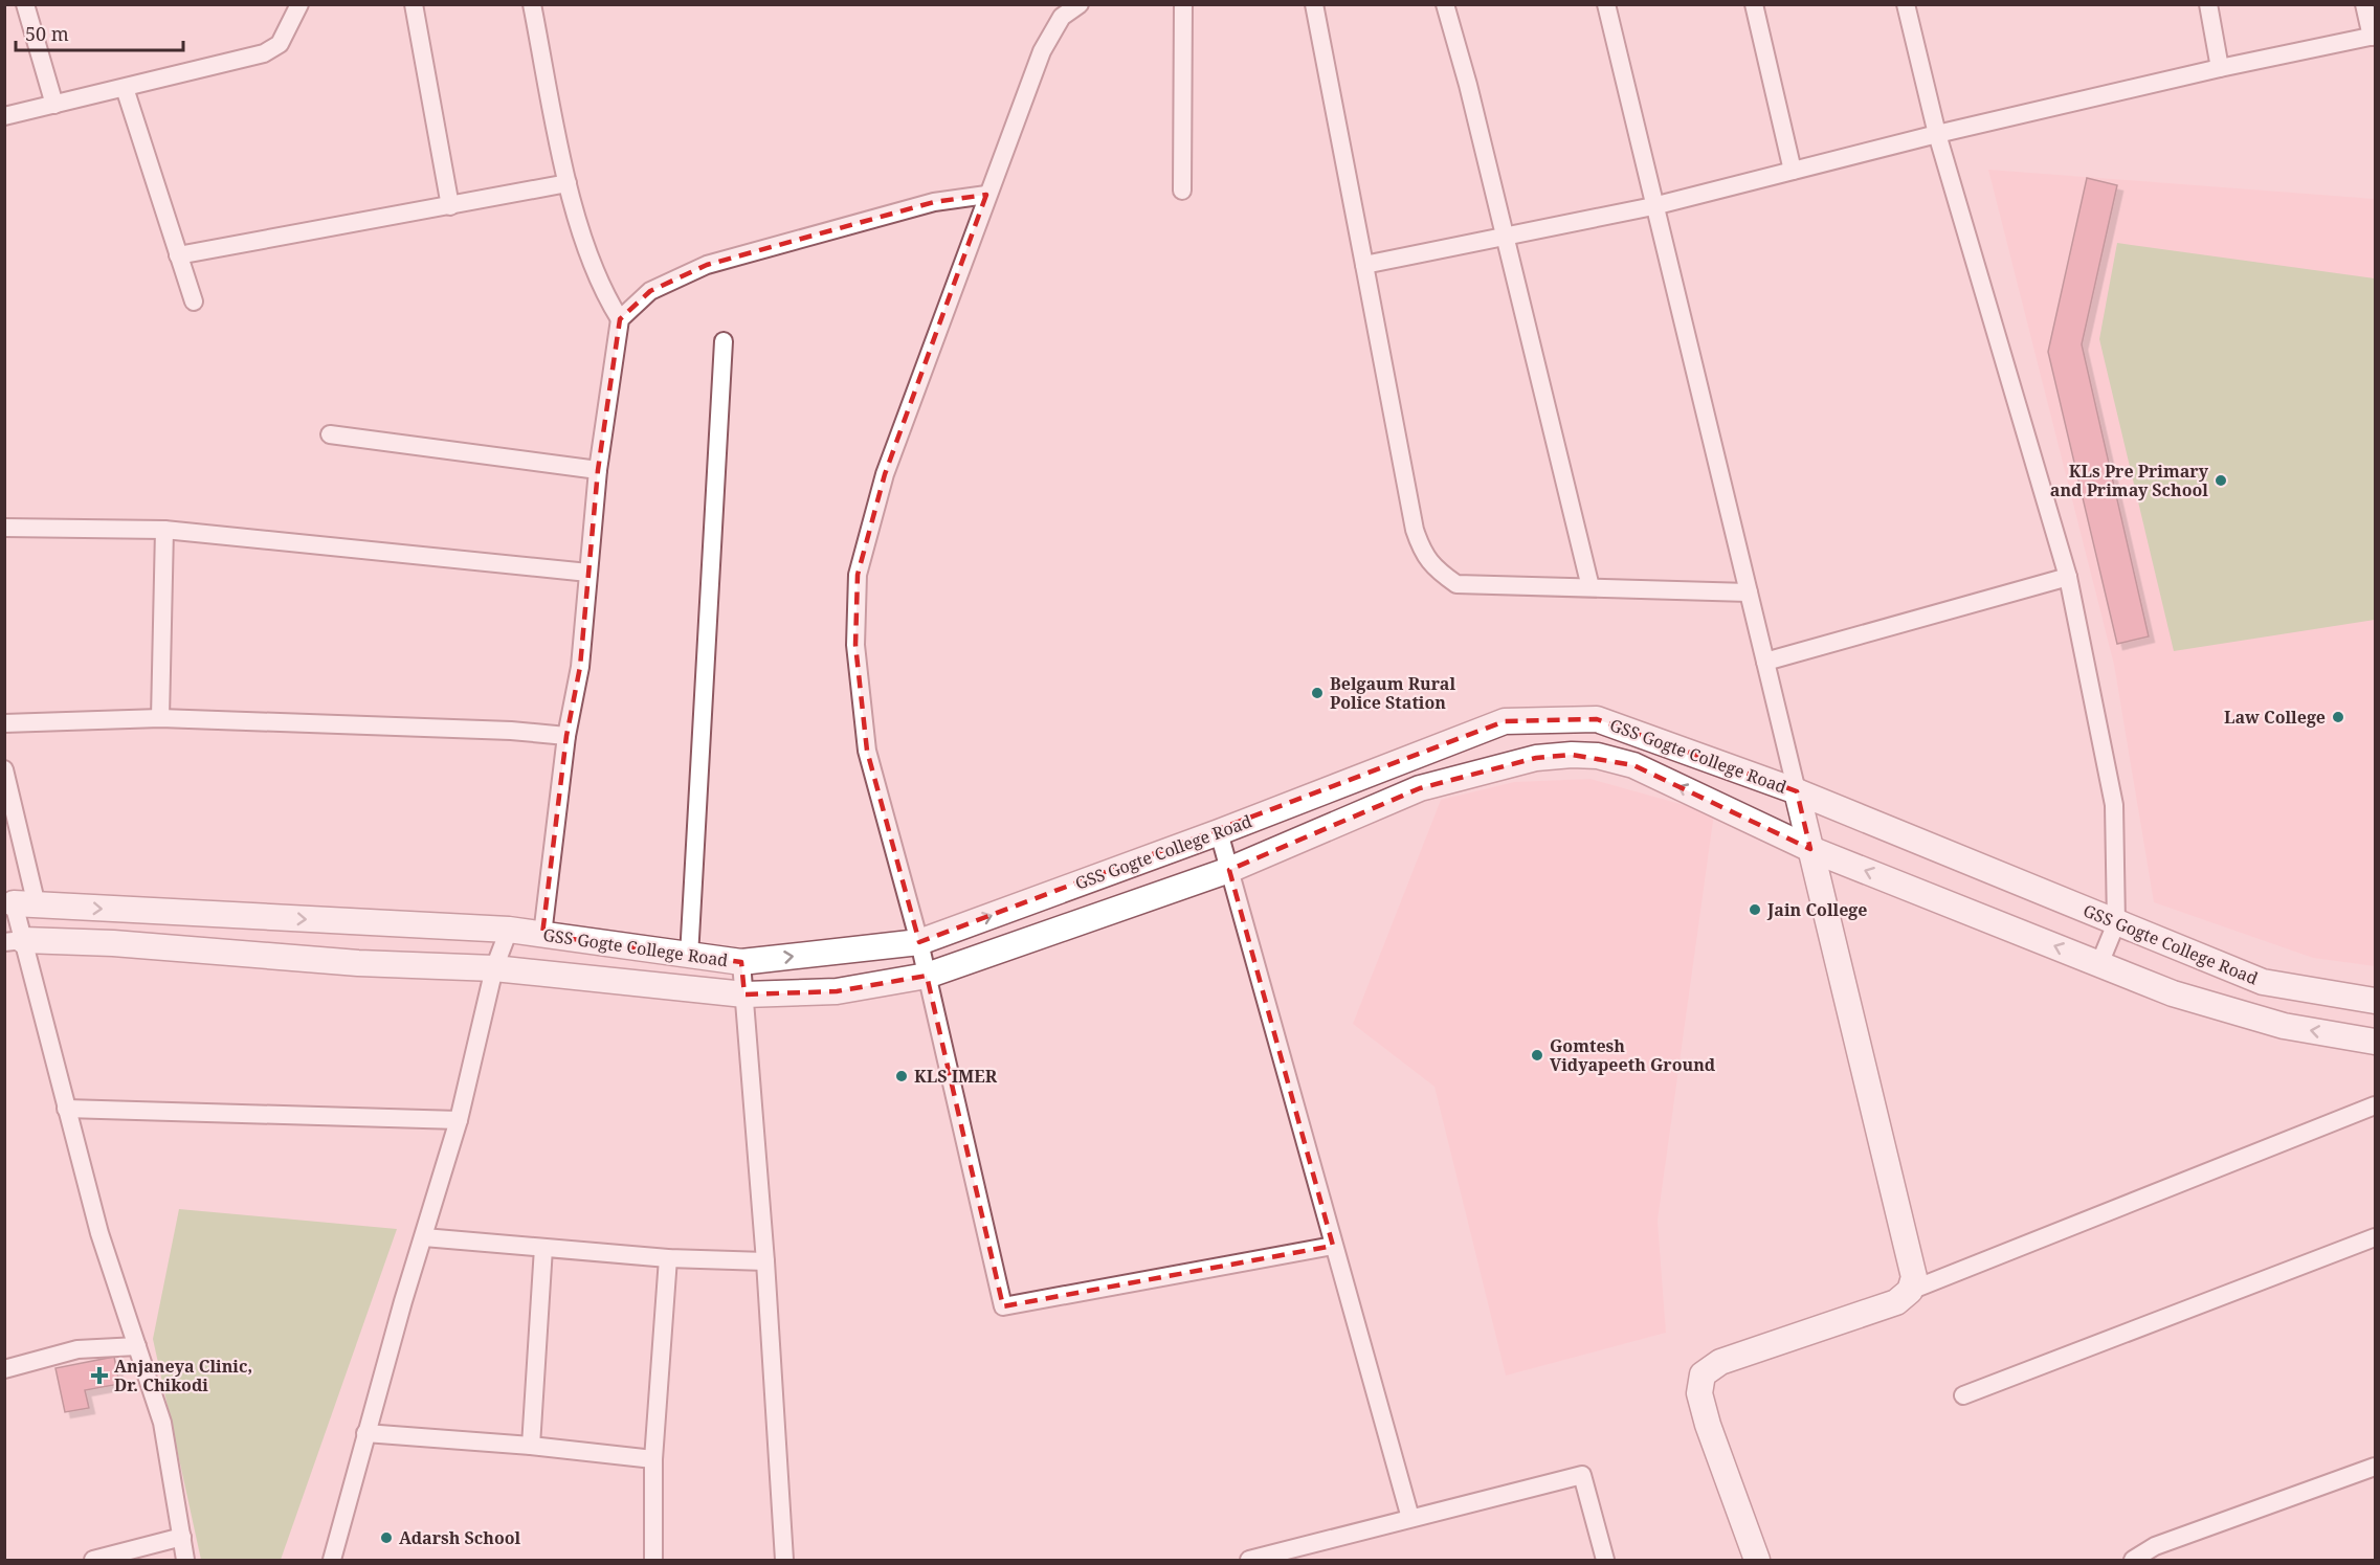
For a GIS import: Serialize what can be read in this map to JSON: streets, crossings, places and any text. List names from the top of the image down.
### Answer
{
  "streets": {
    "main road": ["GSS Gogte College Road"]
  },
  "places": {
    "other": [
      "KLs Pre Primary and Primay School",
      "Belgaum Rural Police Station",
      "Law College",
      "Jain College",
      "Gomtesh Vidyapeeth Ground",
      "KLS IMER",
      "Adarsh School"
    ],
    "health": ["Anjaneya Clinic, Dr. Chikodi"]
  },
  "scale_bar": "50 m"
}
